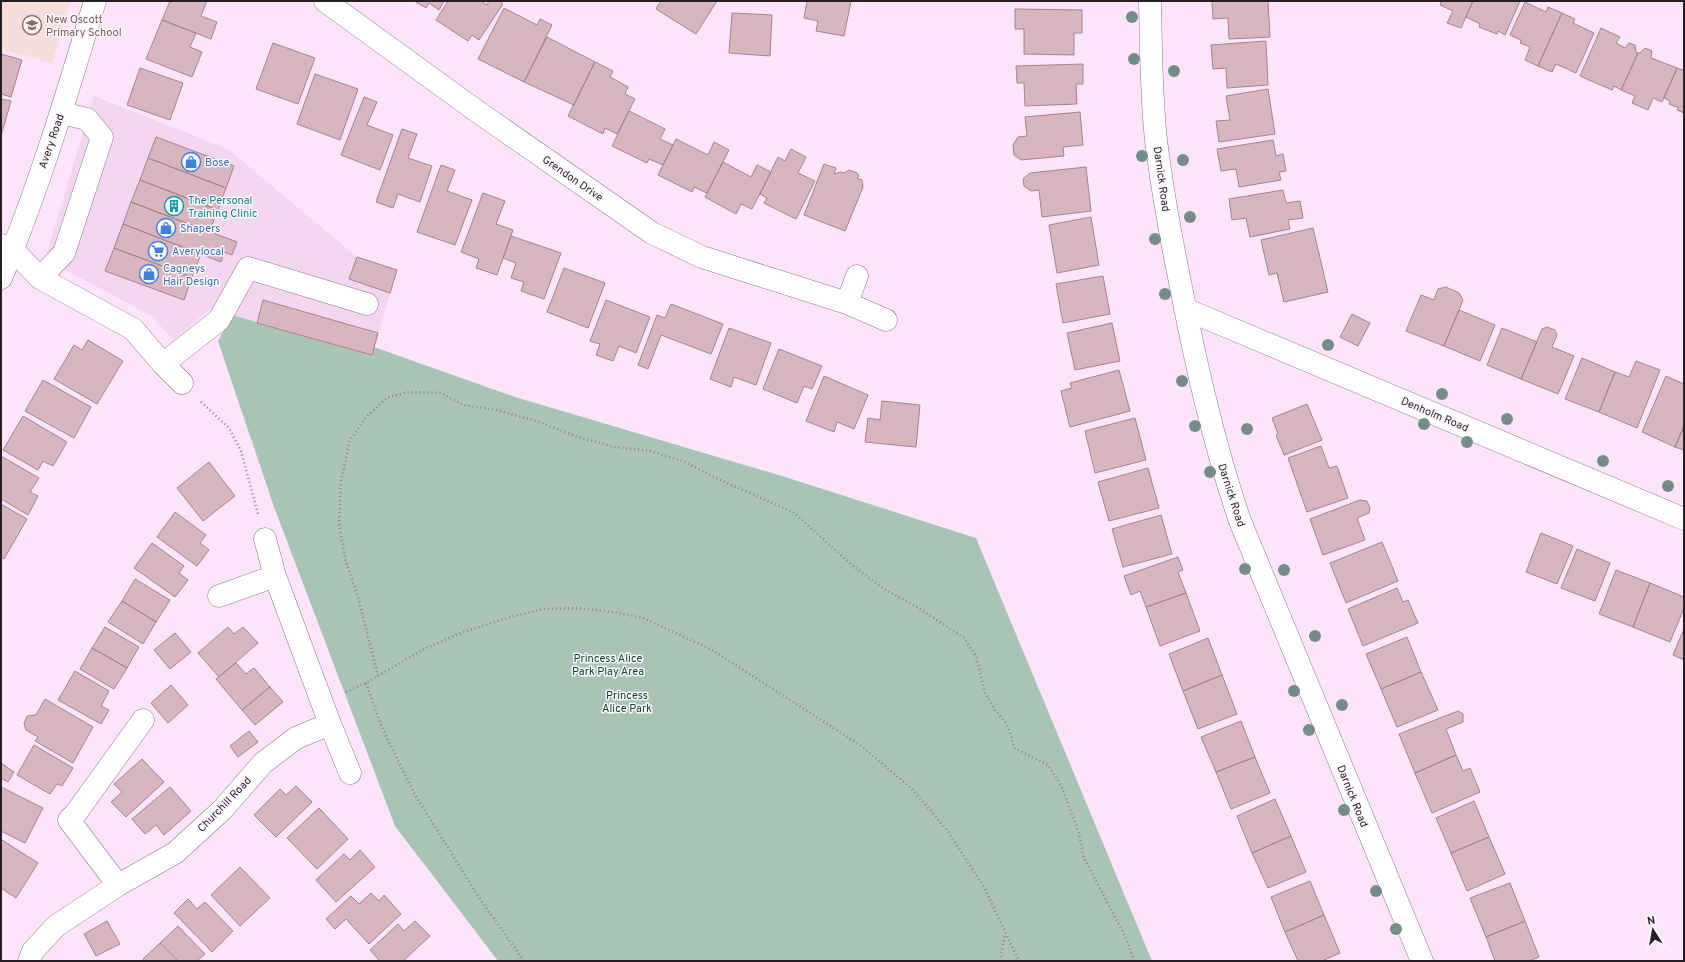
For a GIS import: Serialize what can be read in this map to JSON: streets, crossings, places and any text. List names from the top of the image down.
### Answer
{
  "streets": {
    "street": [
      "Avery Road",
      "Grendon Drive",
      "Darnick Road",
      "Denholm Road",
      "Churchill Road"
    ]
  },
  "crossings": [
    ["Darnick Road", "Denholm Road"]
  ],
  "parks": ["Princess Alice Park Play Area", "Princess Alice Park"],
  "places": {
    "school or university": ["New Oscott Primary School"],
    "shop": ["Bose", "Shapers", "Cagneys Hair Design"],
    "building": ["The Personal Training Clinic"],
    "supermarket": ["Averylocal"]
  },
  "north": "top"
}
